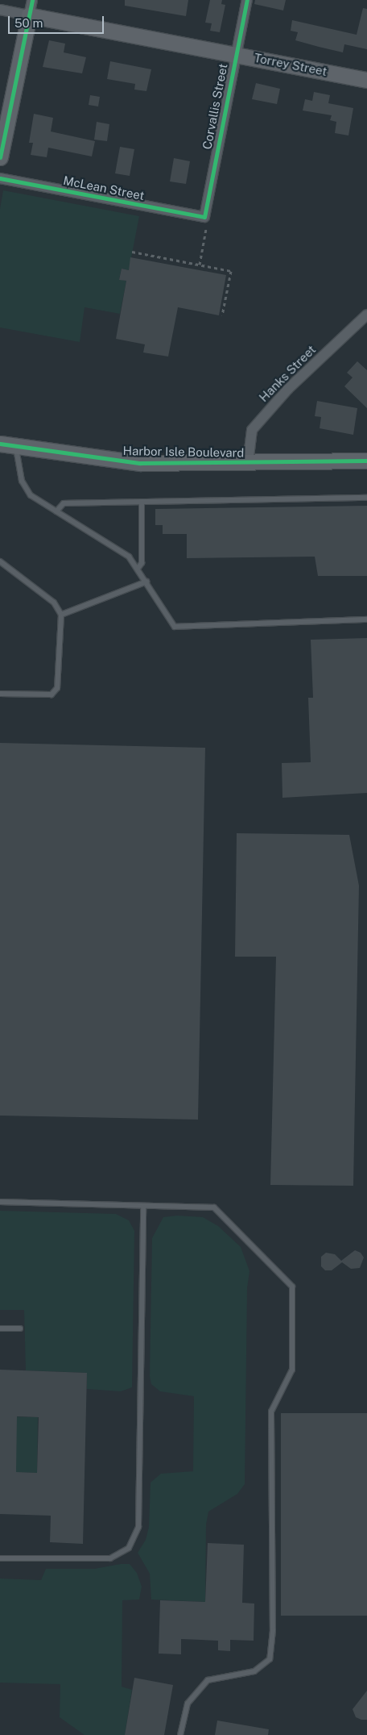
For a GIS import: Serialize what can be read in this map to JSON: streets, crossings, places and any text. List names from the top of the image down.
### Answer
{
  "streets": {
    "street": [
      "Torrey Street",
      "Corvallis Street",
      "McLean Street",
      "Hanks Street",
      "Harbor Isle Boulevard"
    ]
  },
  "crossings": [
    ["Torrey Street", "Corvallis Street"],
    ["Corvallis Street", "McLean Street"],
    ["Hanks Street", "Harbor Isle Boulevard"]
  ],
  "scale_bar": "50 m"
}
